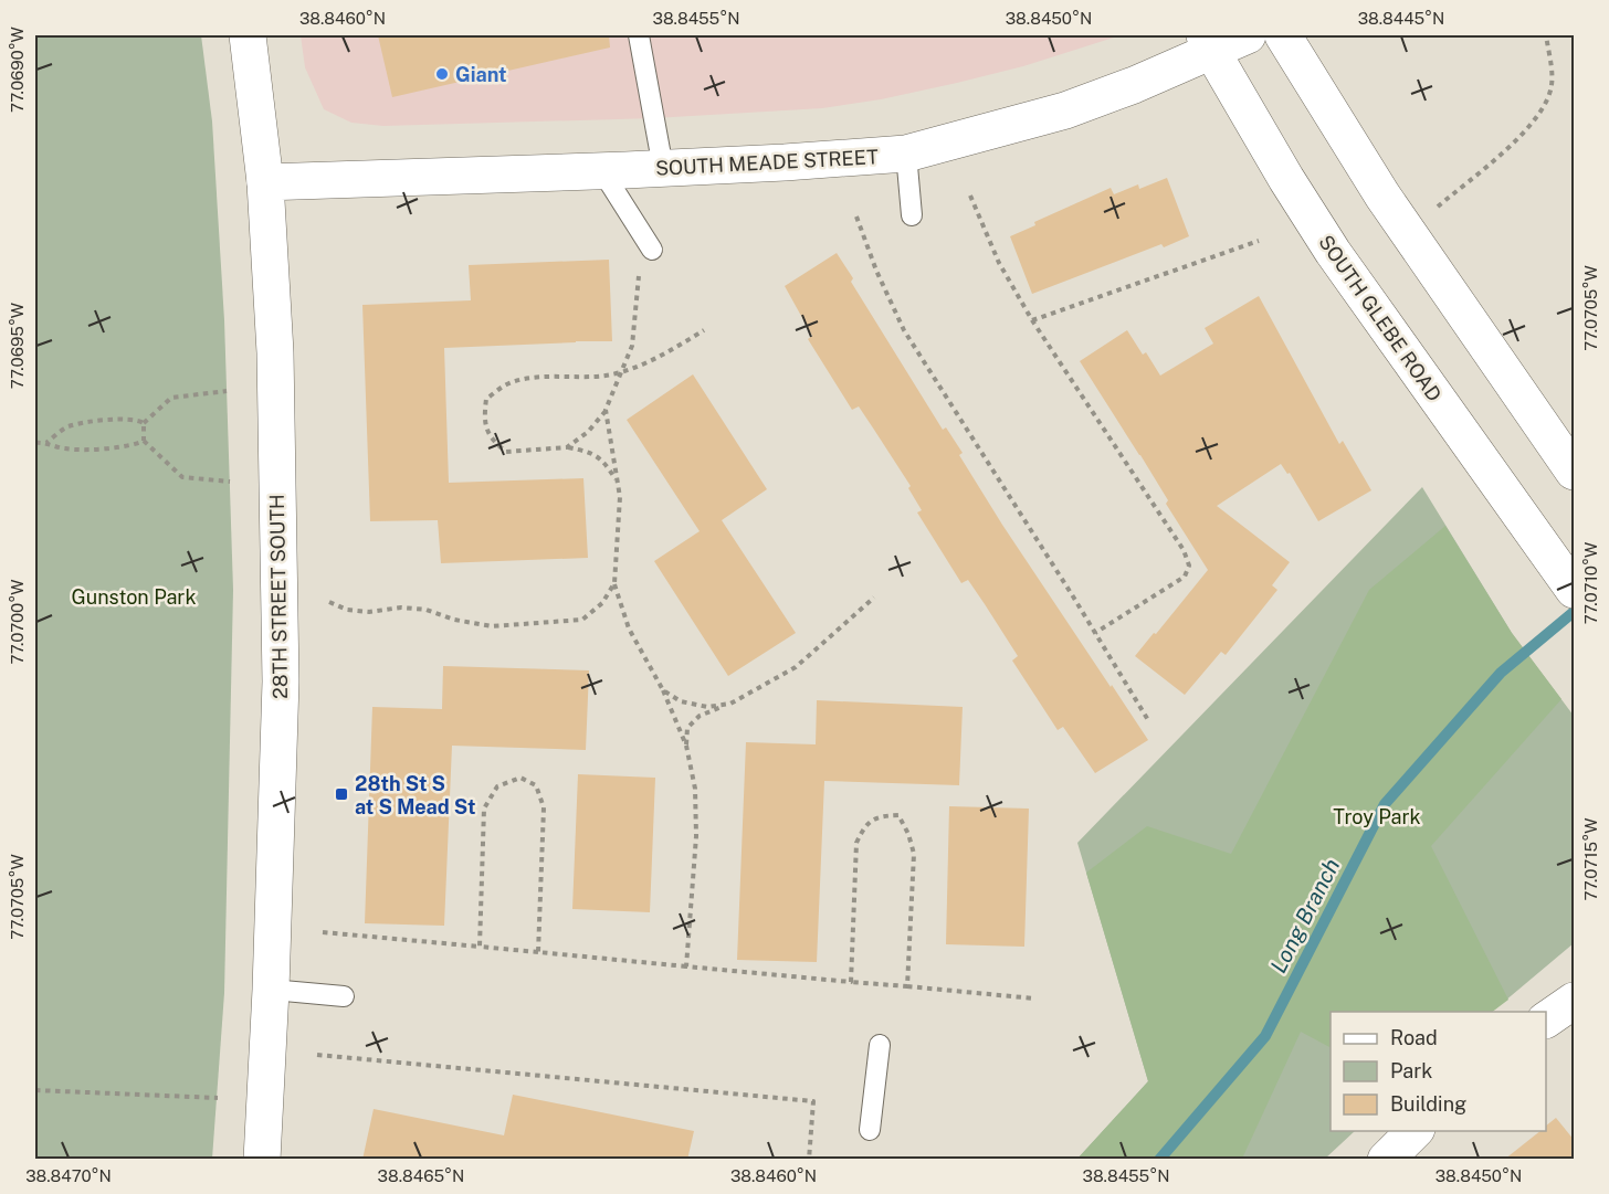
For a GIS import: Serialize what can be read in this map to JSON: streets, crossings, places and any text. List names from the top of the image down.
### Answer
{
  "streets": {
    "street": ["SOUTH MEADE STREET", "SOUTH GLEBE ROAD", "28TH STREET SOUTH"]
  },
  "crossings": [
    ["SOUTH MEADE STREET", "SOUTH GLEBE ROAD"],
    ["SOUTH MEADE STREET", "28TH STREET SOUTH"]
  ],
  "water": ["Long Branch"],
  "parks": ["Gunston Park", "Troy Park"],
  "places": {
    "other": ["Giant"],
    "transit": ["28th St S at S Mead St"]
  },
  "legend": ["Road", "Park", "Building"],
  "coordinates": [
    "38.8460°N",
    "38.8455°N",
    "38.8450°N",
    "38.8445°N",
    "77.0690°W",
    "77.0705°W",
    "77.0695°W",
    "77.0710°W",
    "77.0700°W",
    "77.0715°W",
    "38.8470°N",
    "38.8465°N"
  ]
}
